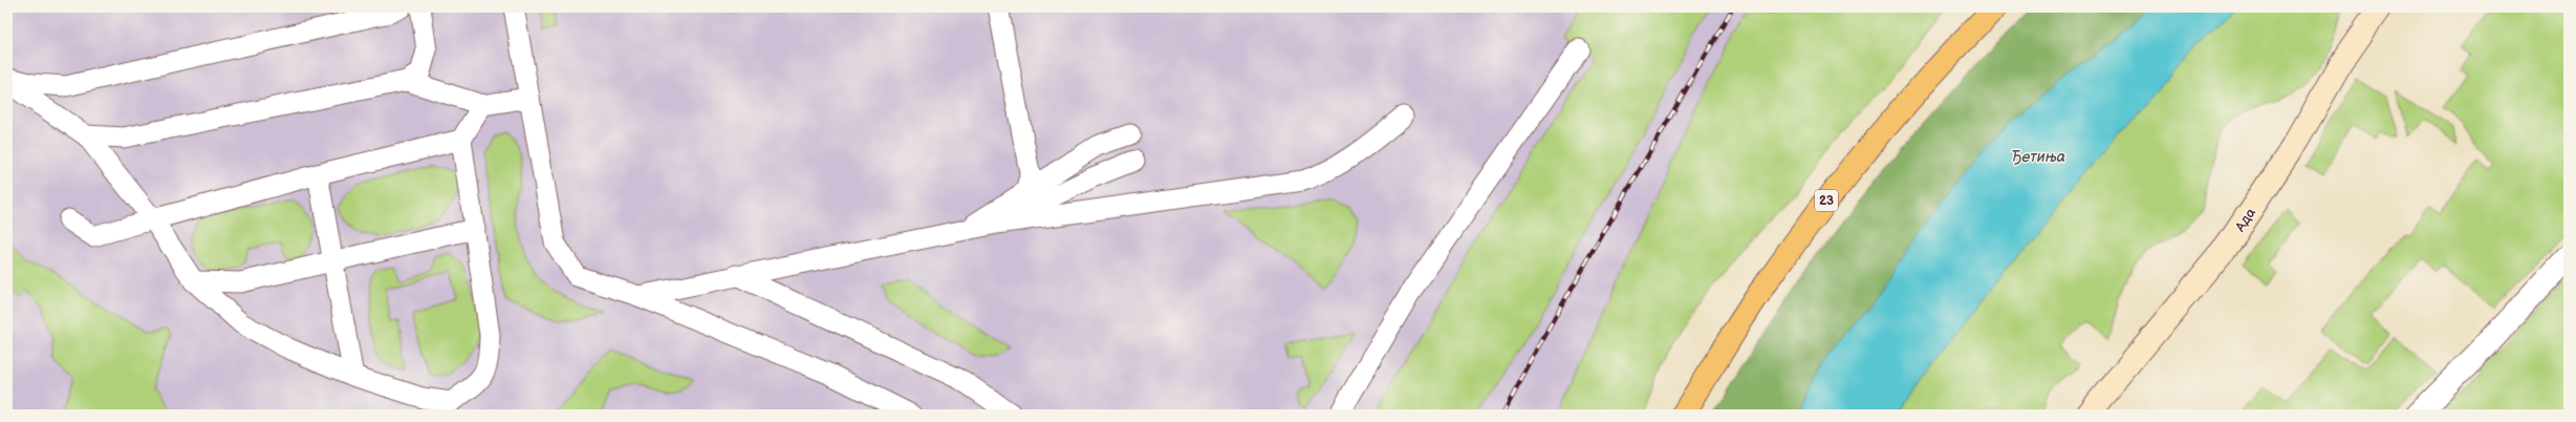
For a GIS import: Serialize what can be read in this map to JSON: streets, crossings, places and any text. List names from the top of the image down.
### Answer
{
  "streets": {
    "main road": ["23"],
    "street": ["Ада"]
  },
  "water": ["Ђетиња"]
}
